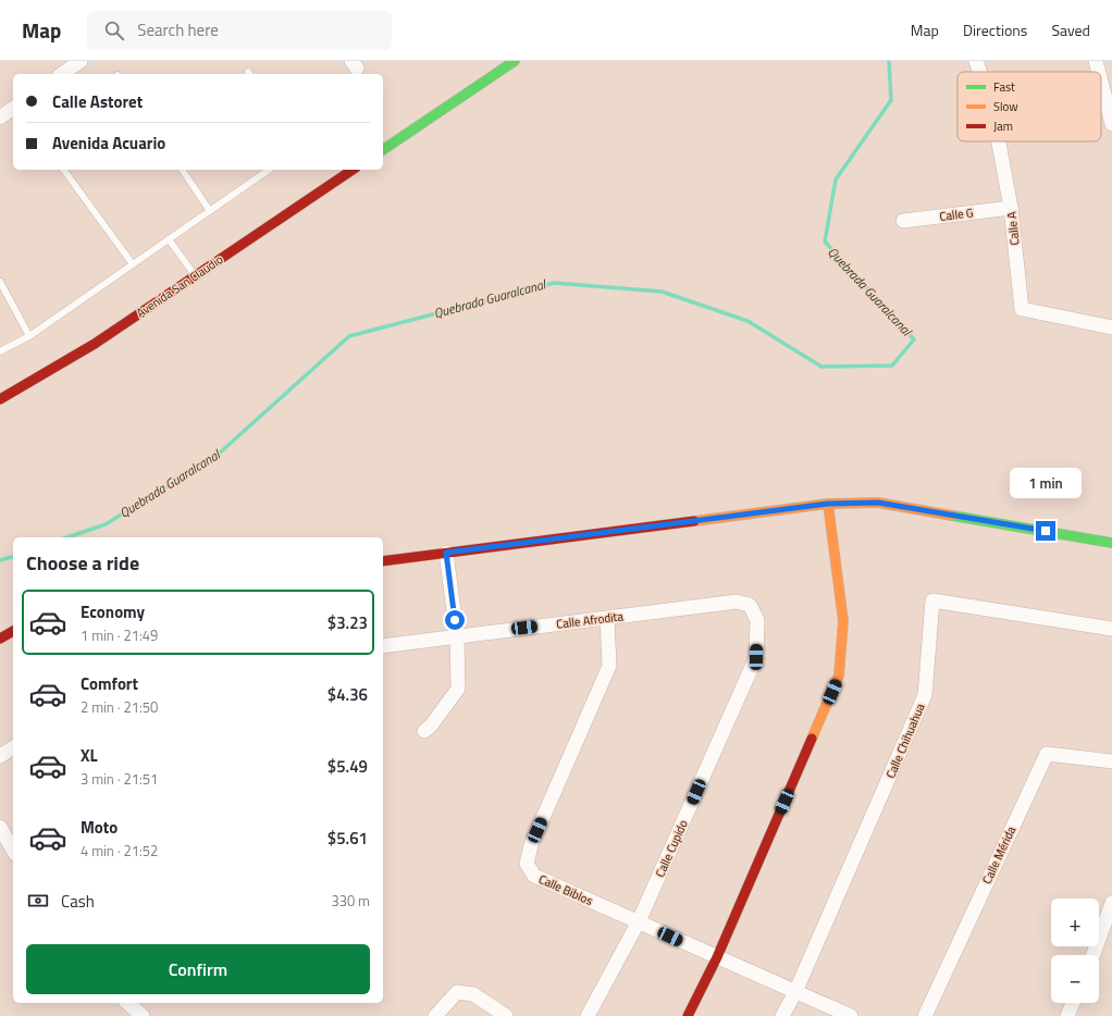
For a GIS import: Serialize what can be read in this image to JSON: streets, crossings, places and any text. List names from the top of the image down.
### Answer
{
  "streets": {
    "street": [
      "Calle G",
      "Calle A",
      "Avenida San Claudio",
      "Calle Afrodita",
      "Calle Chihuahua",
      "Calle Cupido",
      "Calle Mérida",
      "Calle Biblos"
    ]
  },
  "crossings": [
    ["Calle G", "Calle A"],
    ["Calle Afrodita", "Calle Cupido"],
    ["Calle Afrodita", "Calle Biblos"],
    ["Calle Chihuahua", "Calle Biblos"],
    ["Calle Cupido", "Calle Biblos"]
  ],
  "water": ["Quebrada Guaralcanal"],
  "legend": ["Fast", "Slow", "Jam"],
  "page": {
    "header": "Map",
    "search": "Search here",
    "nav": ["Map", "Directions", "Saved"],
    "banner": ["Calle Astoret", "Avenida Acuario"],
    "bubble": "1 min",
    "heading": "Choose a ride",
    "list": [
      {
        "name": "Economy",
        "note": "1 min · 21:49",
        "value": "$3.23"
      },
      {
        "name": "Comfort",
        "note": "2 min · 21:50",
        "value": "$4.36"
      },
      {
        "name": "XL",
        "note": "3 min · 21:51",
        "value": "$5.49"
      },
      {
        "name": "Moto",
        "note": "4 min · 21:52",
        "value": "$5.61"
      }
    ],
    "pay": ["Cash", "330 m"],
    "map_buttons": ["+", "−"],
    "buttons": "Confirm"
  }
}
